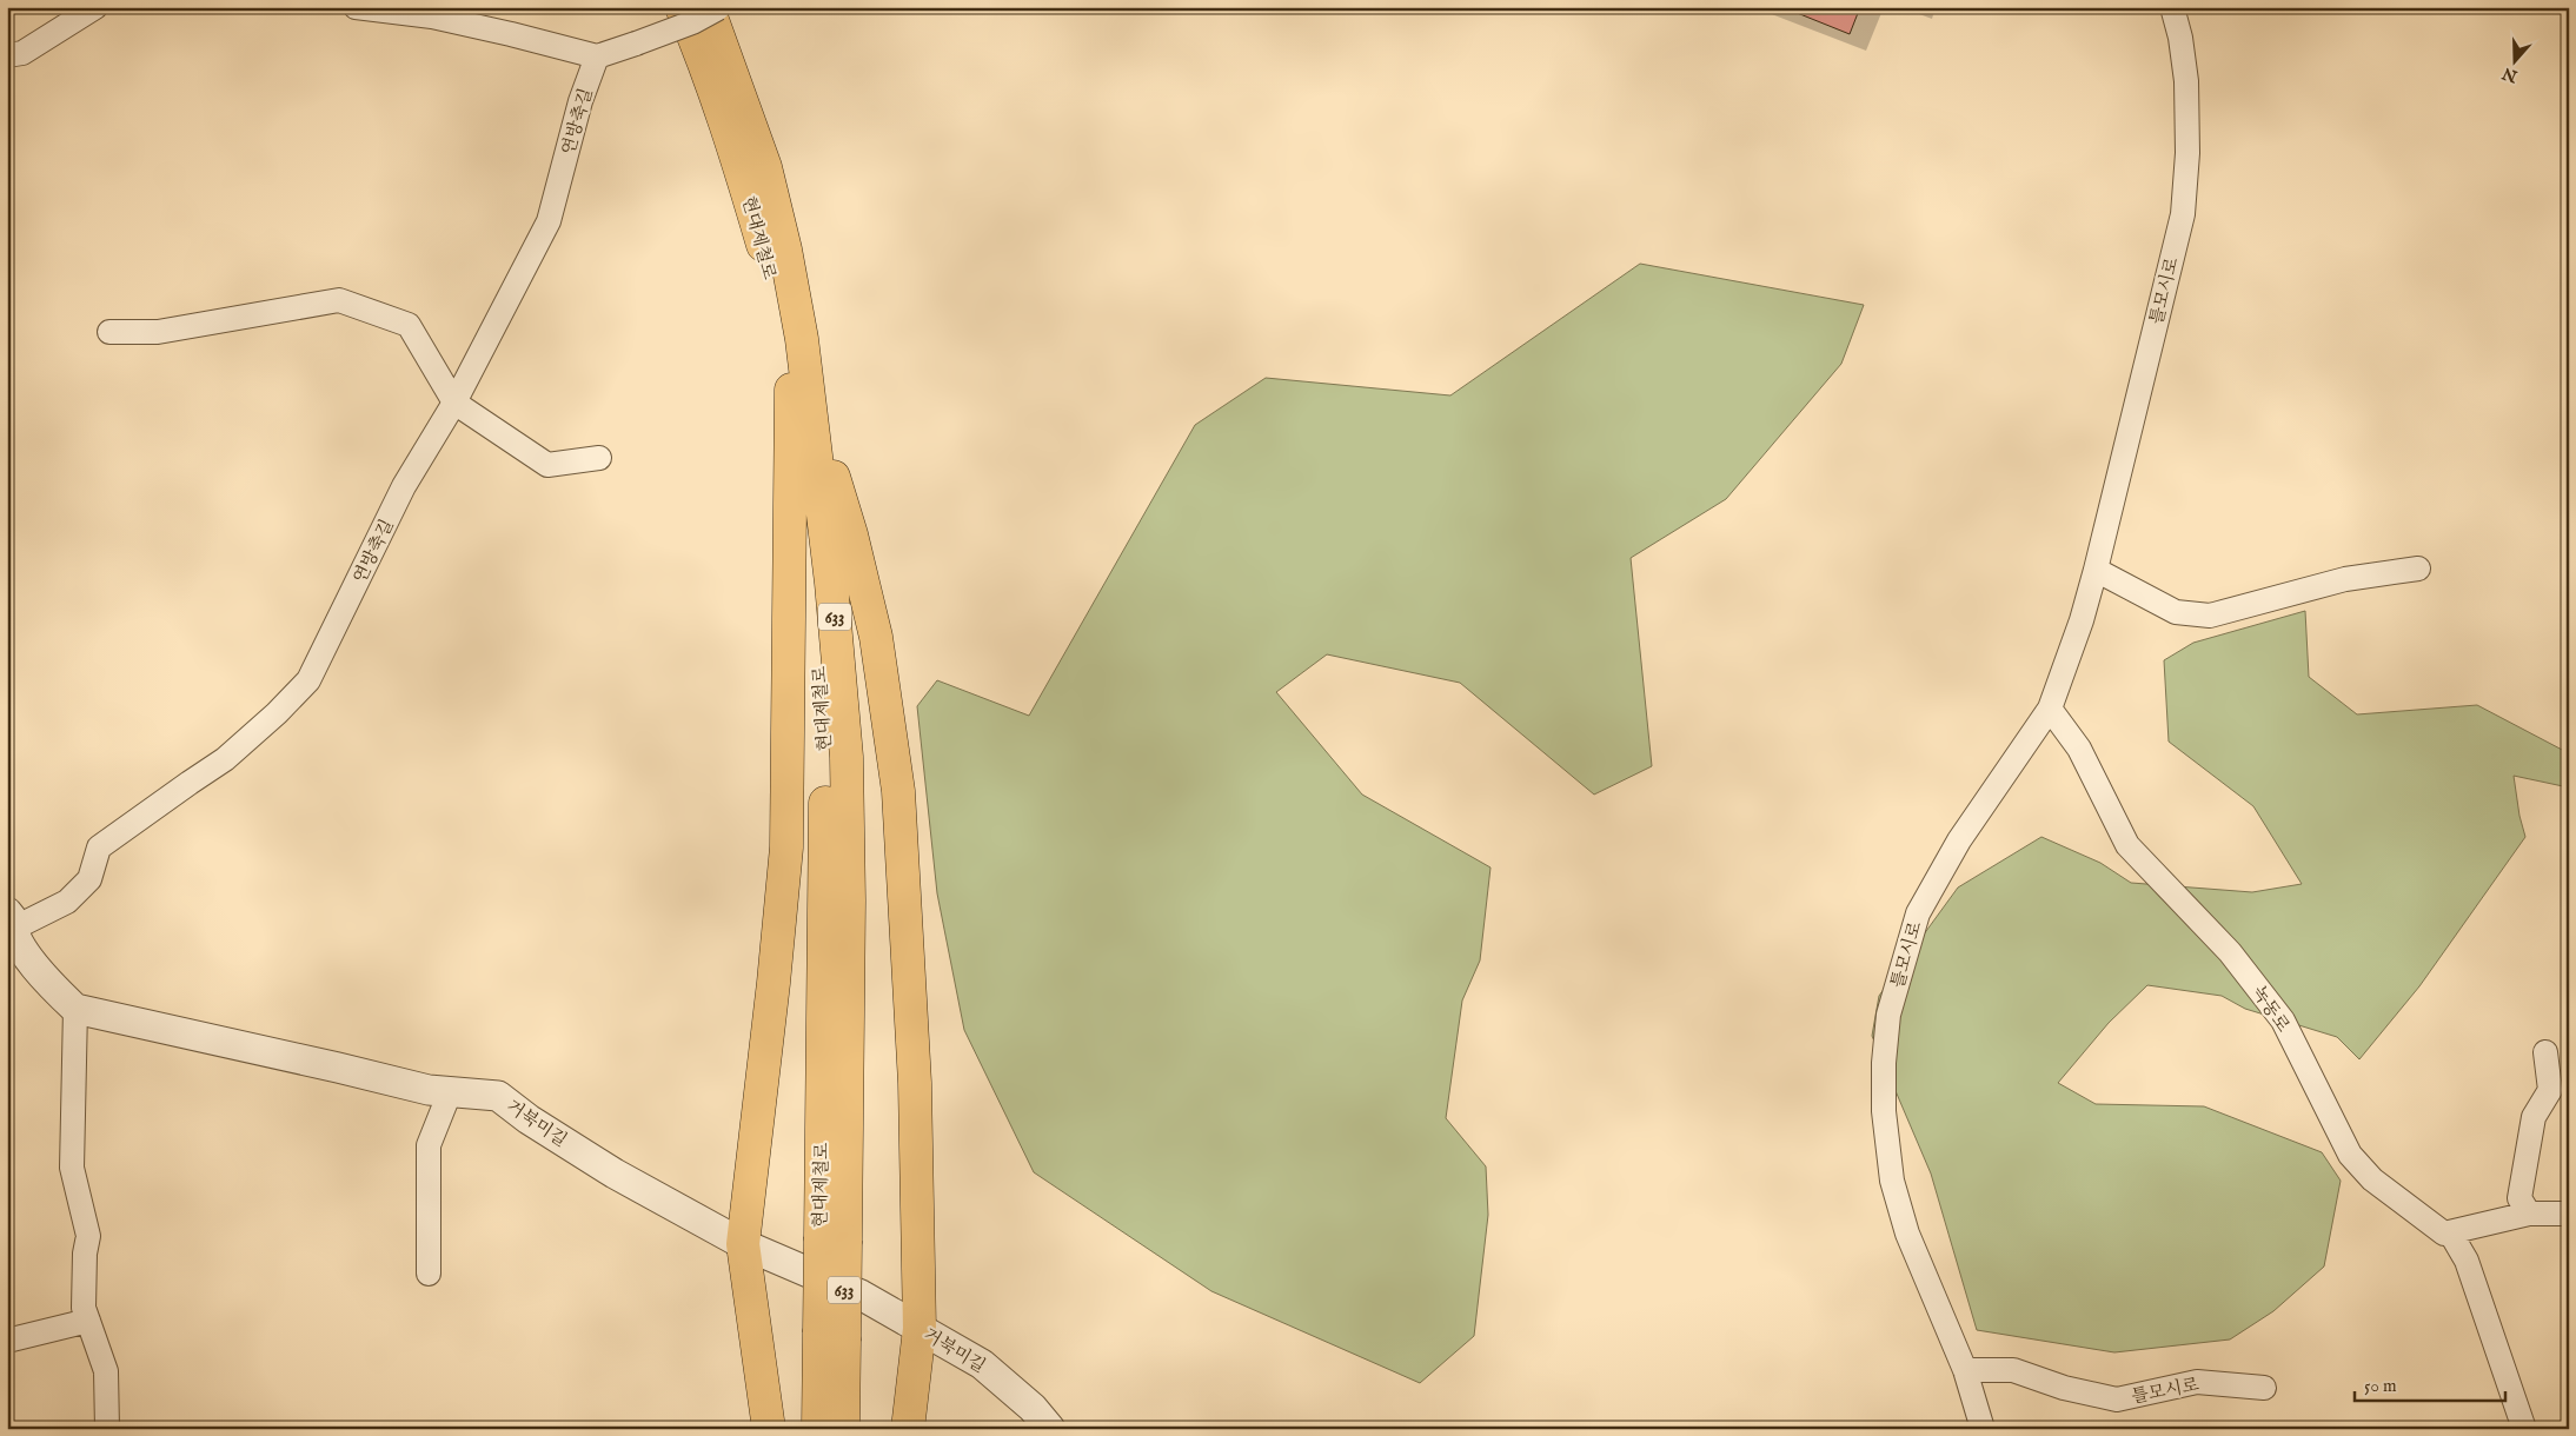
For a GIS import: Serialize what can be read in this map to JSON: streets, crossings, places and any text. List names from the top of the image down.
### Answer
{
  "streets": {
    "highway": ["현대제철로", "633"],
    "street": [
      "연방축길",
      "틀모시로",
      "녹동로",
      "거북미길"
    ]
  },
  "crossings": [
    ["틀모시로", "녹동로"]
  ],
  "scale_bar": "50 m",
  "north": "bottom"
}
